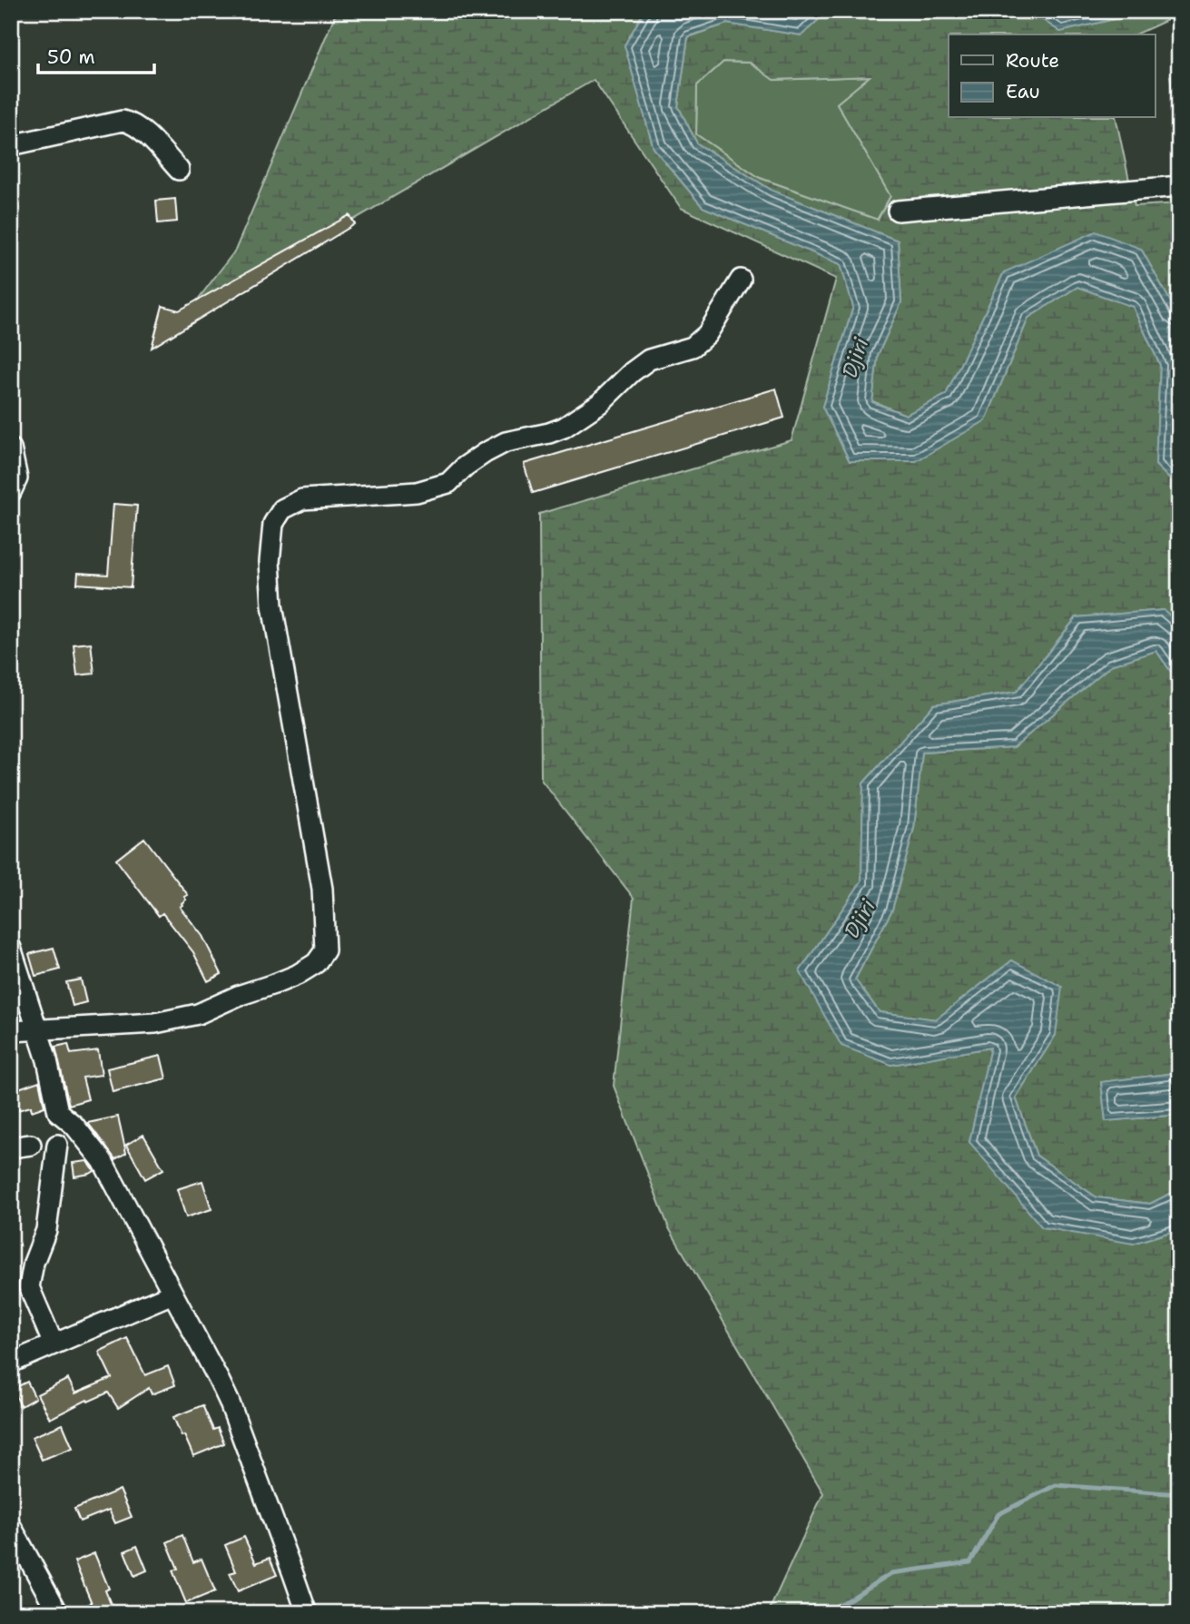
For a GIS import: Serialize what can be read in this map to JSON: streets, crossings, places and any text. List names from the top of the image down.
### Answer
{
  "water": ["Djiri"],
  "legend": ["Route", "Eau"],
  "scale_bar": "50 m"
}
